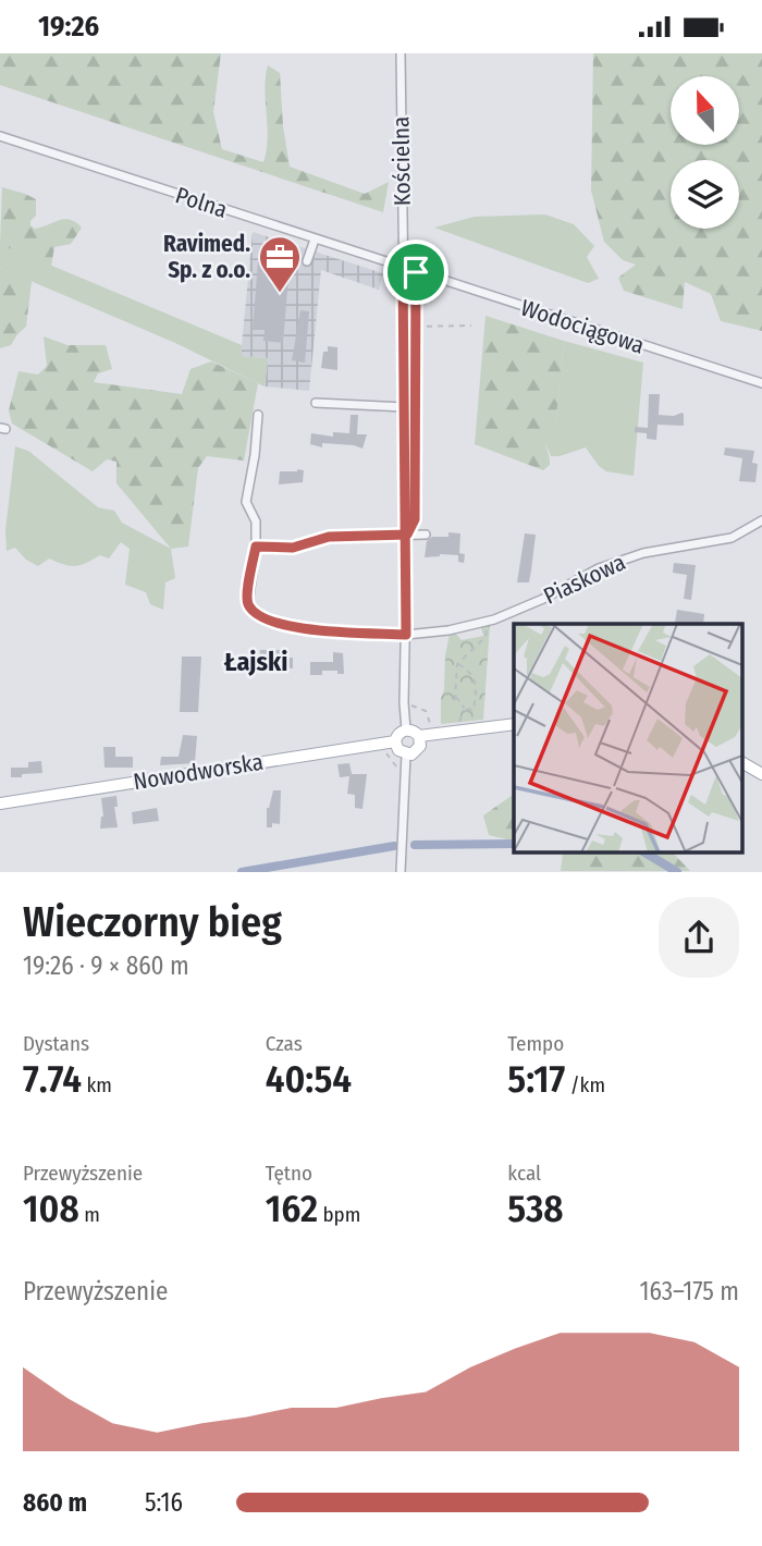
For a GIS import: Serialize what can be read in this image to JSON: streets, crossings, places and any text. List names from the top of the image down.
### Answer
{
  "streets": {
    "main road": ["Nowodworska"],
    "street": [
      "Kościelna",
      "Polna",
      "Wodociągowa",
      "Piaskowa"
    ]
  },
  "crossings": [
    ["Kościelna", "Polna"],
    ["Kościelna", "Wodociągowa"],
    ["Kościelna", "Piaskowa"],
    ["Kościelna", "Nowodworska"],
    ["Polna", "Wodociągowa"]
  ],
  "districts": ["Łajski"],
  "places": {
    "office": ["Ravimed. Sp. z o.o."]
  },
  "north": "top",
  "page": {
    "status": "19:26",
    "heading": ["Wieczorny bieg", "19:26 · 9 × 860 m"],
    "stats": [
      ["Dystans", "7.74 km"],
      ["Czas", "40:54"],
      ["Tempo", "5:17 /km"],
      ["Przewyższenie", "108 m"],
      ["Tętno", "162 bpm"],
      ["kcal", "538"]
    ],
    "chart": ["Przewyższenie", "163–175 m"],
    "list": [
      {
        "name": "860 m",
        "note": "5:16"
      }
    ]
  }
}
